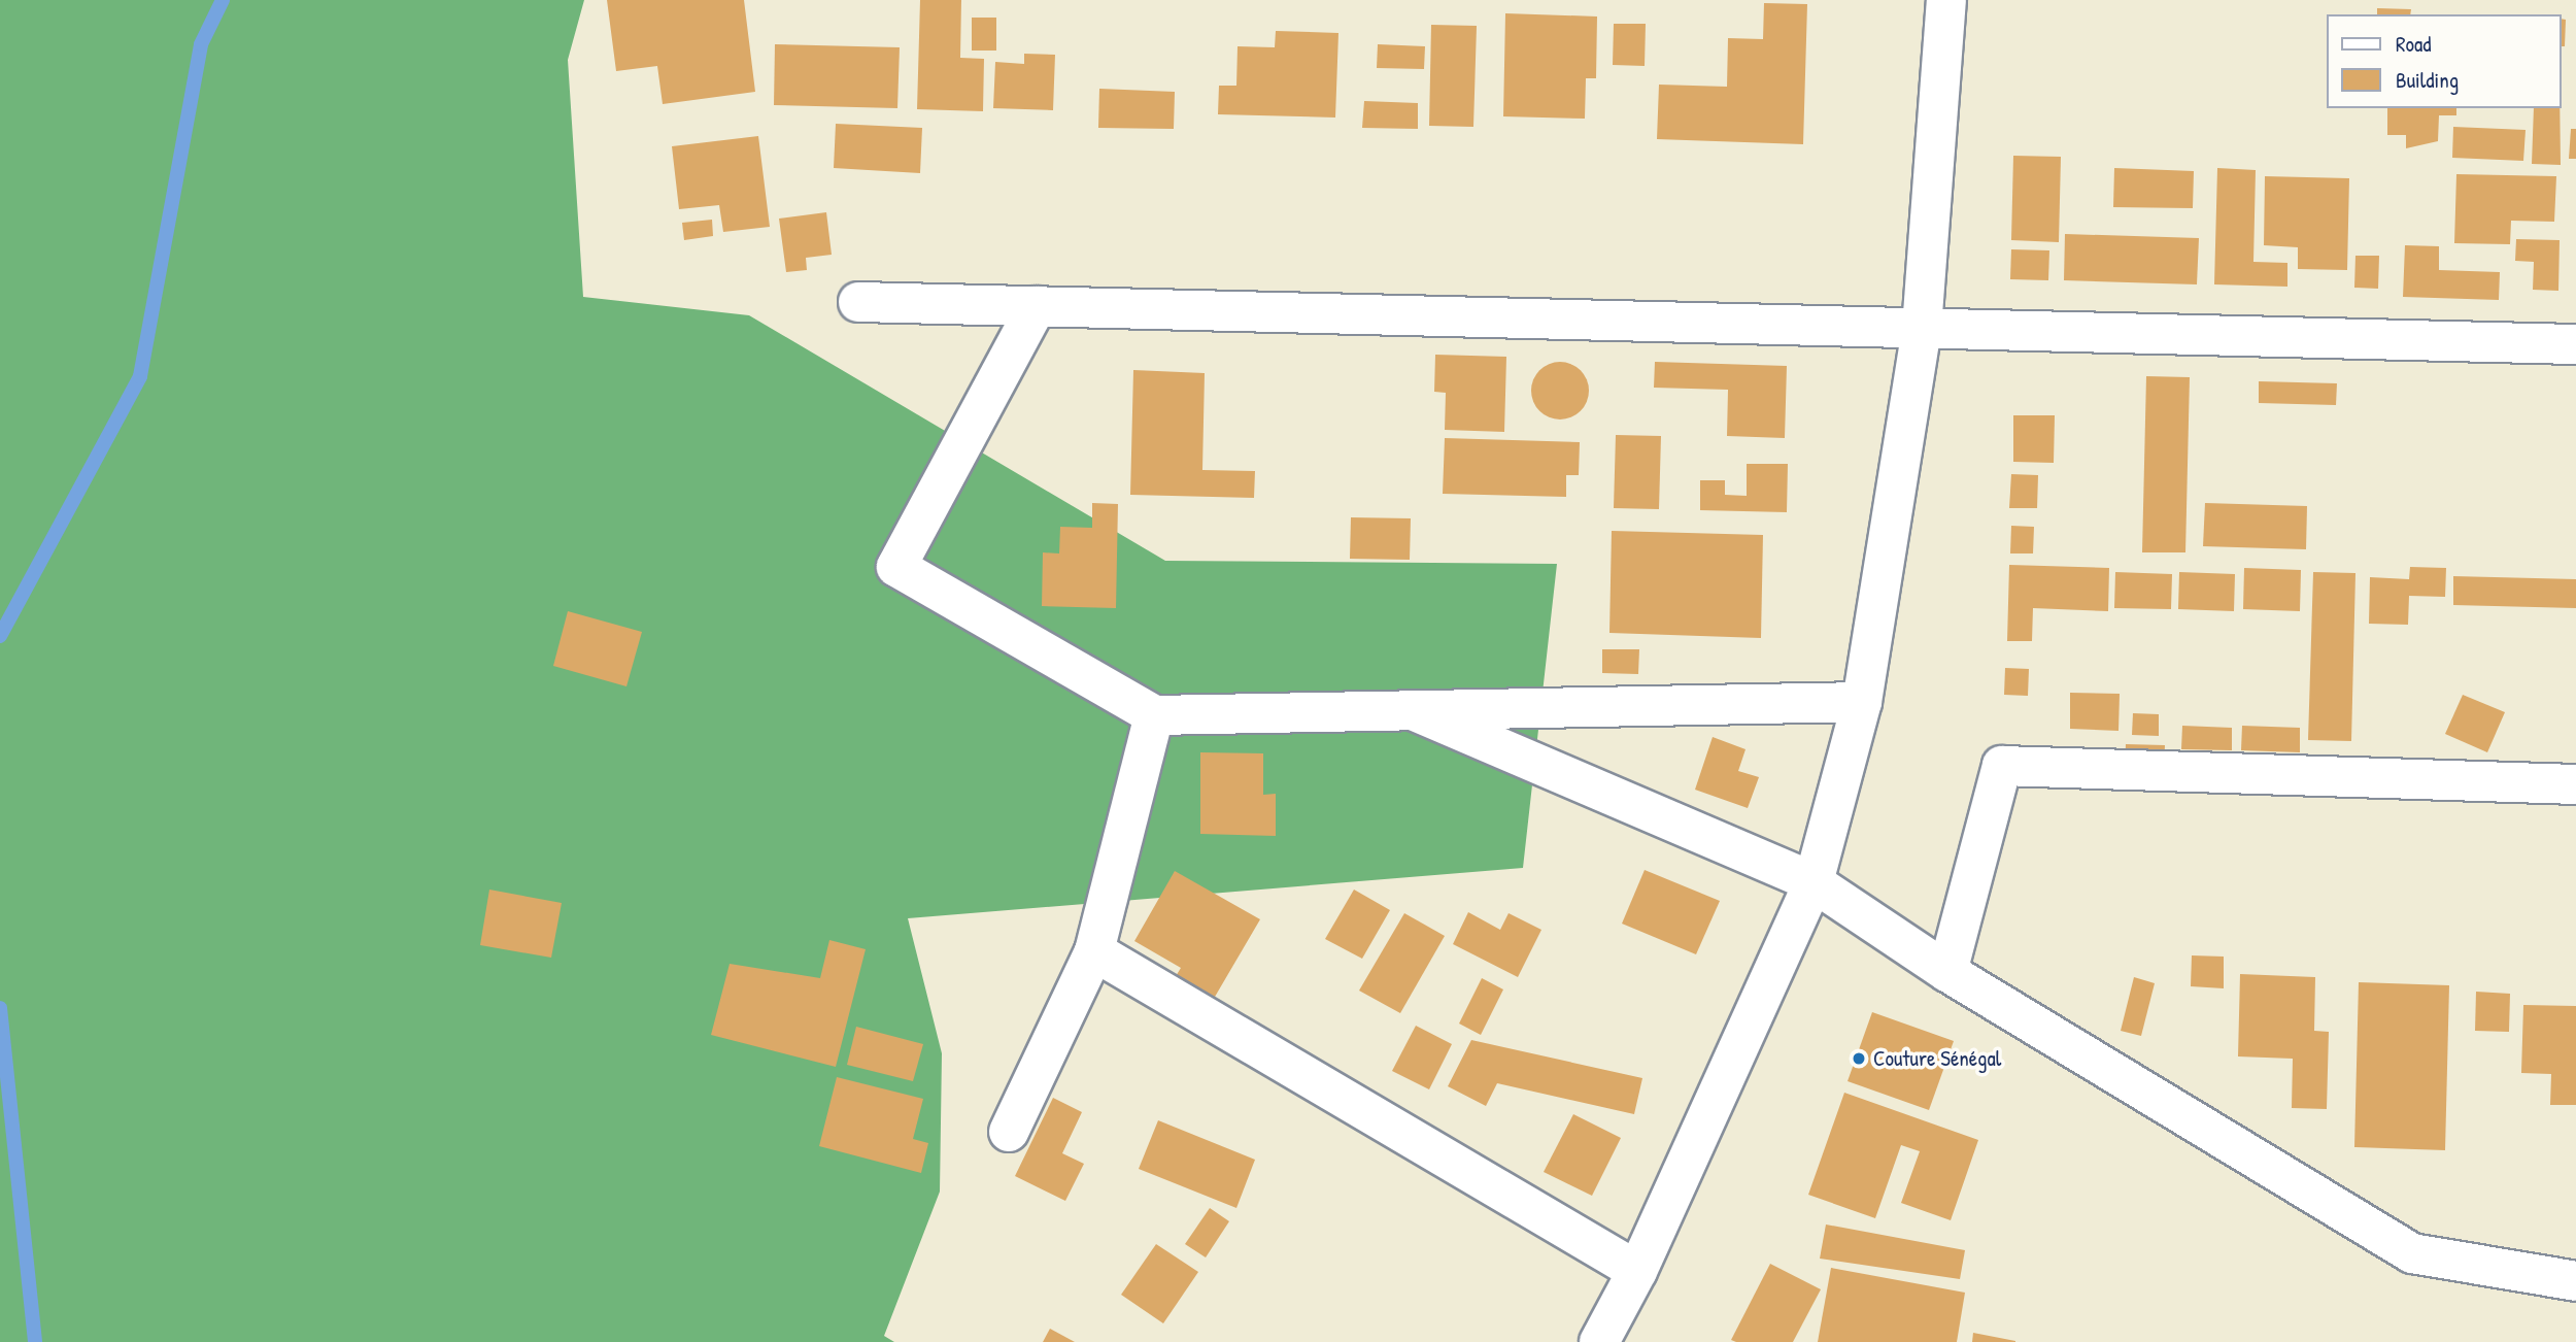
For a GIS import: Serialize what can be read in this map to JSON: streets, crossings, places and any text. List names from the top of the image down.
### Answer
{
  "places": ["Couture Sénégal"],
  "legend": ["Road", "Building"]
}
